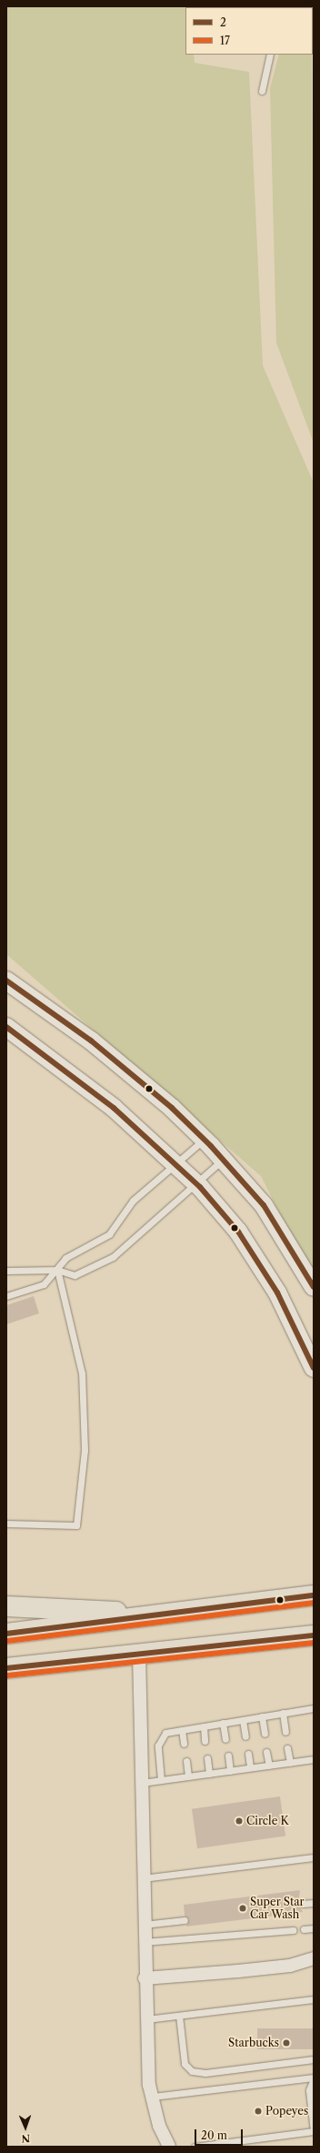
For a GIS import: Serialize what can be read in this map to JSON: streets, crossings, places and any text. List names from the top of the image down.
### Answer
{
  "places": [
    "Circle K",
    "Super Star Car Wash",
    "Starbucks",
    "Popeyes"
  ],
  "lines": ["transit line 2", "transit line 17"],
  "legend": ["2", "17"],
  "scale_bar": "20 m",
  "north": "bottom"
}
